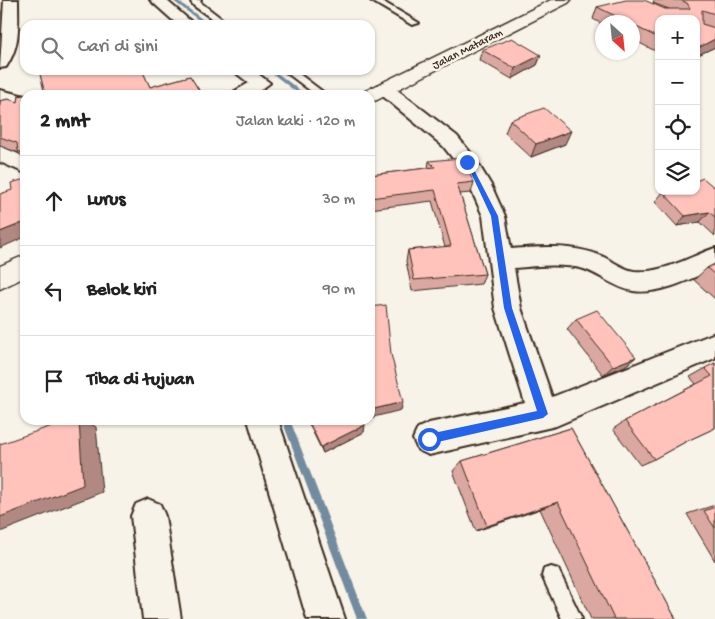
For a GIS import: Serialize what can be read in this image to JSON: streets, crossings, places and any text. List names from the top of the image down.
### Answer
{
  "streets": {
    "street": ["Jalan Mataram"]
  },
  "north": "bottom right",
  "page": {
    "map_buttons": ["+", "−"],
    "search": "Cari di sini",
    "heading": ["2 mnt", "Jalan kaki · 120 m"],
    "list": [
      ["Lurus", "30 m"],
      ["Belok kiri", "90 m"],
      "Tiba di tujuan"
    ]
  }
}
